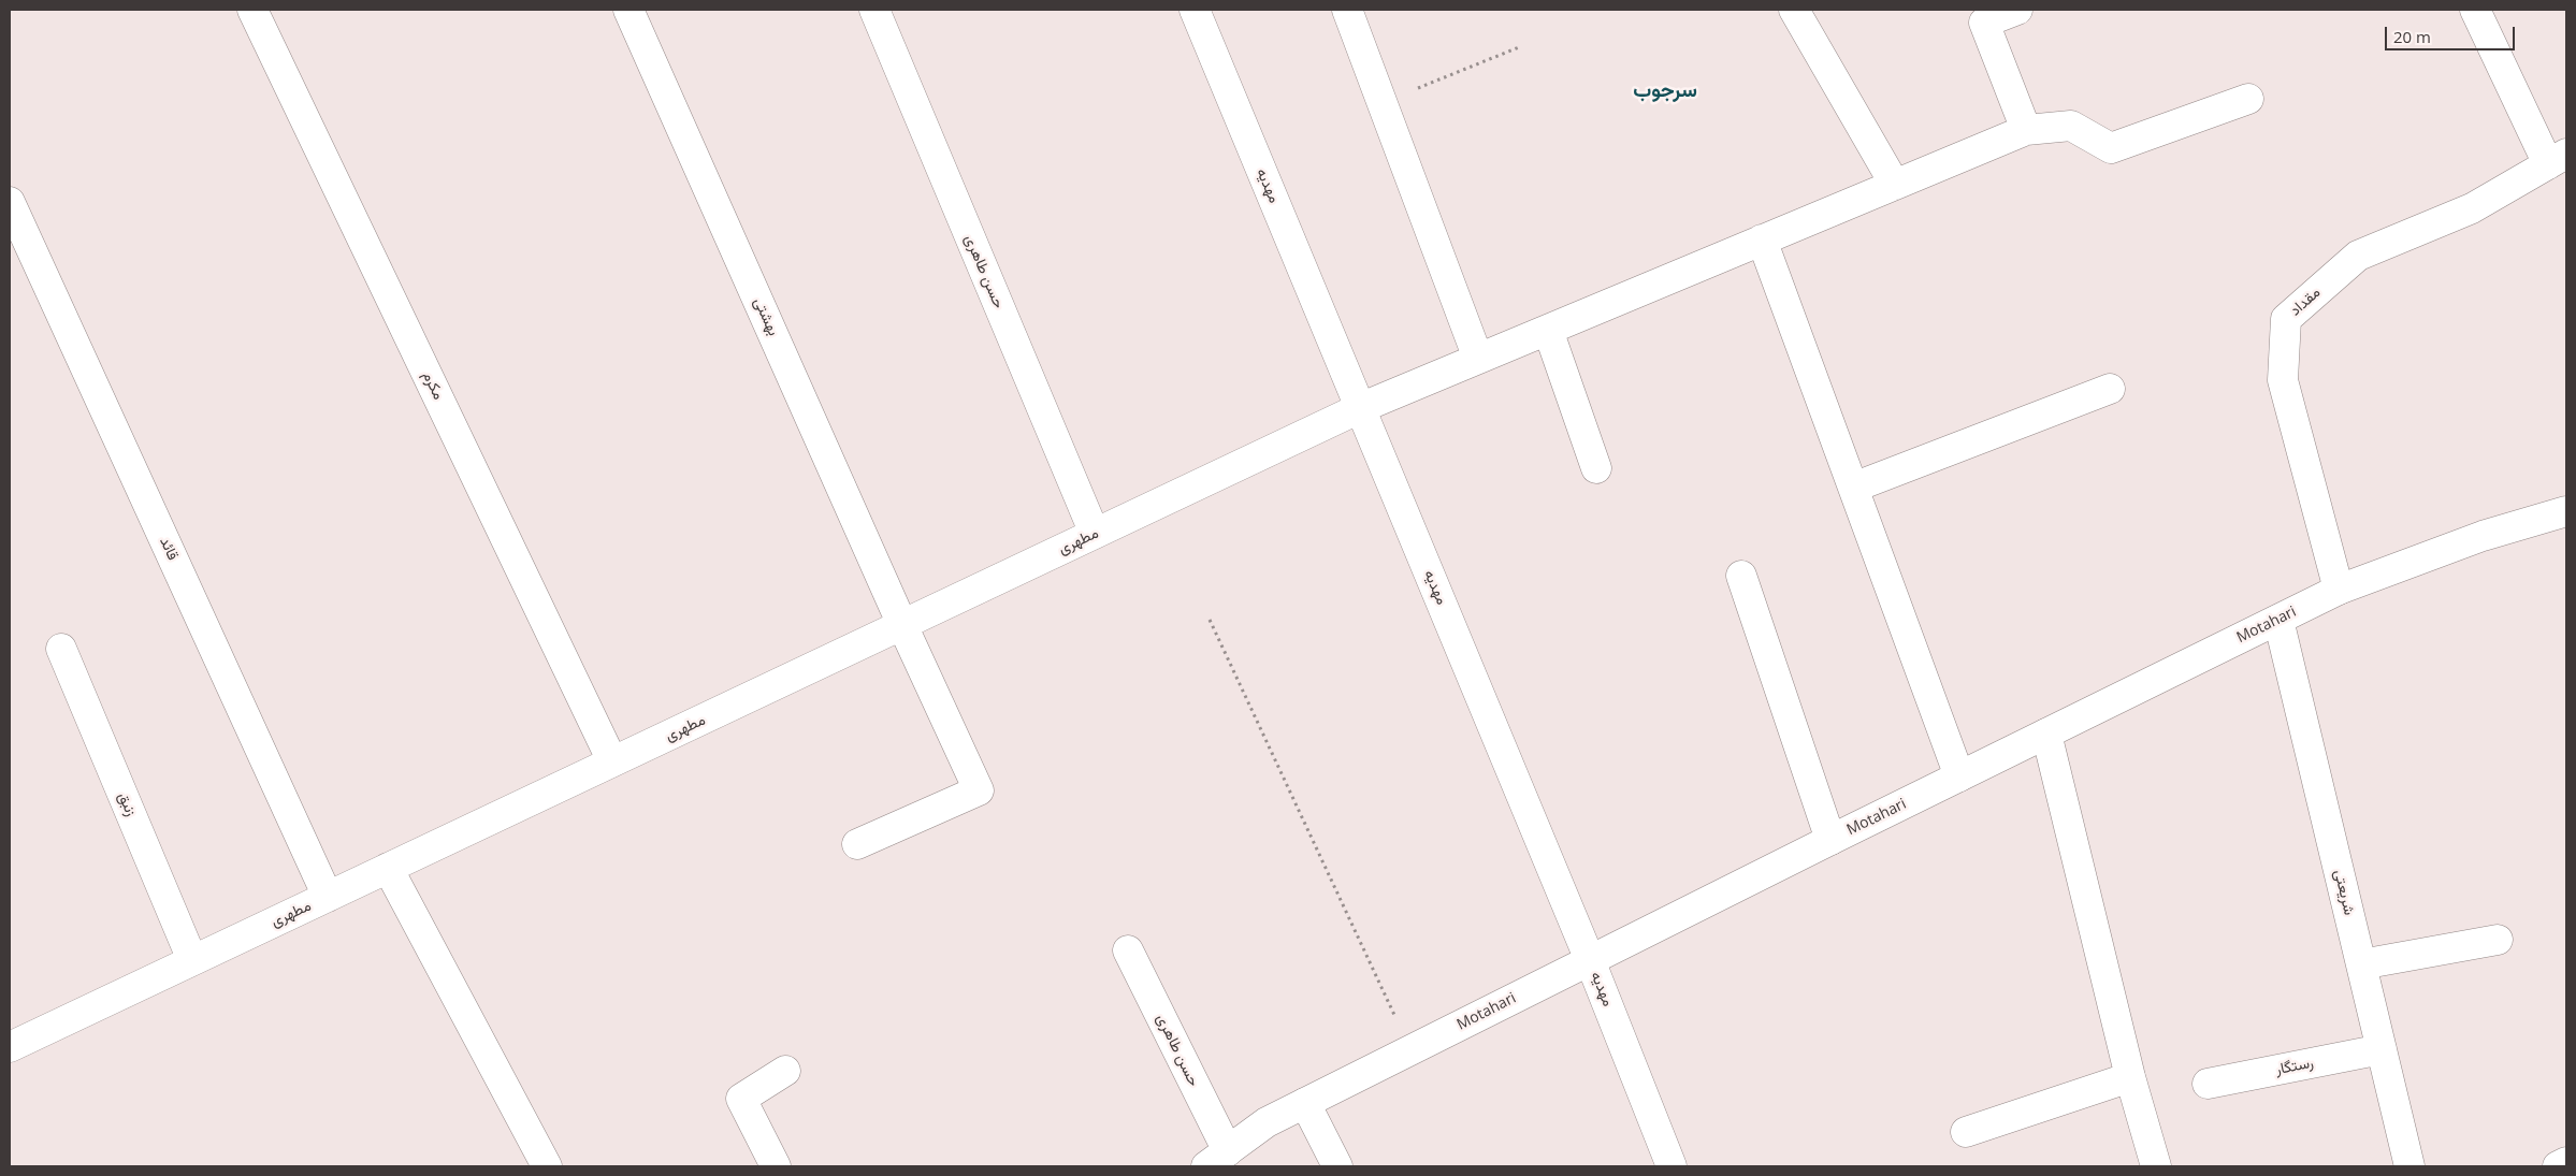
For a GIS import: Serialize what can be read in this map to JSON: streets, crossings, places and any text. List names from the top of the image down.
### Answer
{
  "streets": {
    "street": [
      "مهدیه",
      "حسن طاهری",
      "مقداد",
      "بهشتی",
      "مکرم",
      "مطهری",
      "قائد",
      "Motahari",
      "زنبق",
      "شریعتی",
      "رستگار"
    ]
  },
  "crossings": [
    ["مهدیه", "مطهری"],
    ["مهدیه", "Motahari"],
    ["حسن طاهری", "مطهری"],
    ["حسن طاهری", "Motahari"],
    ["مقداد", "Motahari"],
    ["بهشتی", "مطهری"],
    ["مکرم", "مطهری"],
    ["مطهری", "قائد"],
    ["مطهری", "زنبق"],
    ["Motahari", "شریعتی"],
    ["شریعتی", "رستگار"]
  ],
  "districts": ["سرجوب"],
  "scale_bar": "20 m"
}
